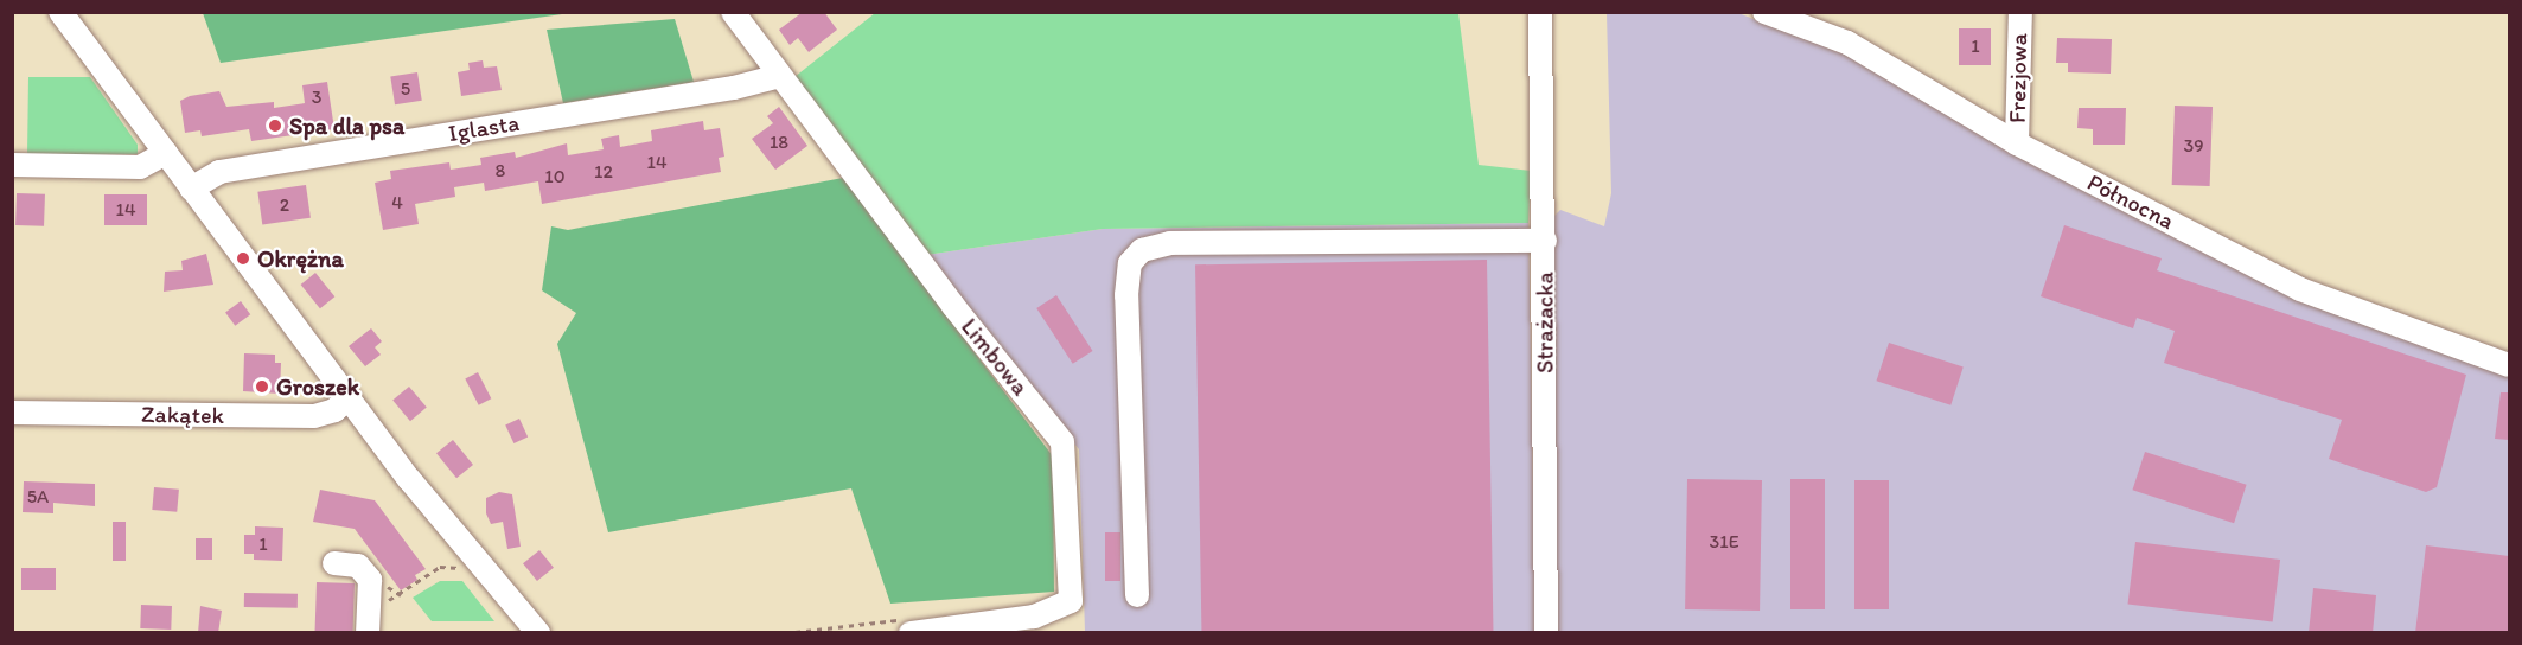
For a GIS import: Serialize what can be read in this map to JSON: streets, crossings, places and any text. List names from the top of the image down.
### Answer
{
  "streets": {
    "street": [
      "Frezjowa",
      "Iglasta",
      "Północna",
      "Strażacka",
      "Limbowa",
      "Zakątek"
    ]
  },
  "crossings": [
    ["Frezjowa", "Północna"],
    ["Iglasta", "Limbowa"]
  ],
  "places": ["Spa dla psa", "Okrężna", "Groszek"],
  "house_numbers": [
    "1",
    "5",
    "3",
    "18",
    "39",
    "14",
    "8",
    "12",
    "10",
    "4",
    "2",
    "14",
    "5A",
    "31E",
    "1"
  ]
}
